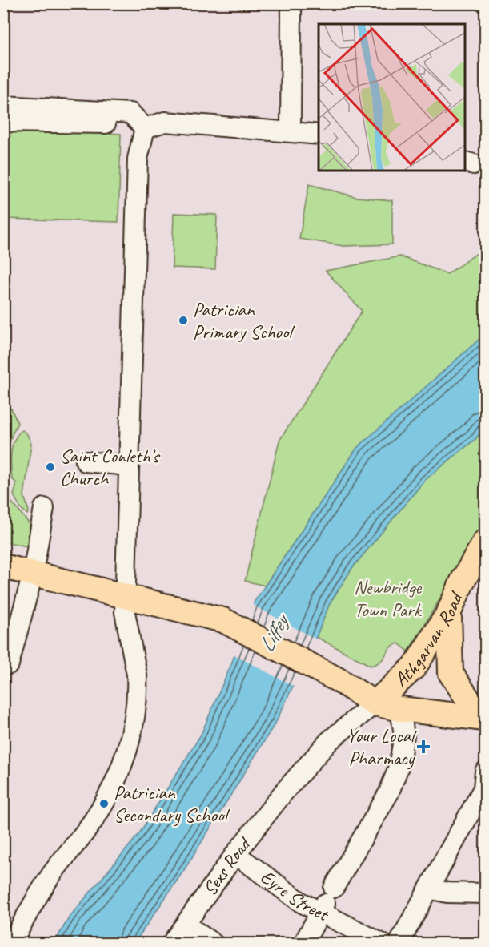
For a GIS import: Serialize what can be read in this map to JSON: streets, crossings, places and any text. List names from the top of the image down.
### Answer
{
  "streets": {
    "main road": ["Athgarvan Road"],
    "street": ["Sexs Road", "Eyre Street"]
  },
  "crossings": [
    ["Athgarvan Road", "Sexs Road"],
    ["Sexs Road", "Eyre Street"]
  ],
  "water": ["Liffey"],
  "parks": ["Newbridge Town Park"],
  "places": {
    "other": ["Patrician Primary School", "Saint Conleth's Church", "Patrician Secondary School"],
    "health": ["Your Local Pharmacy"]
  }
}
